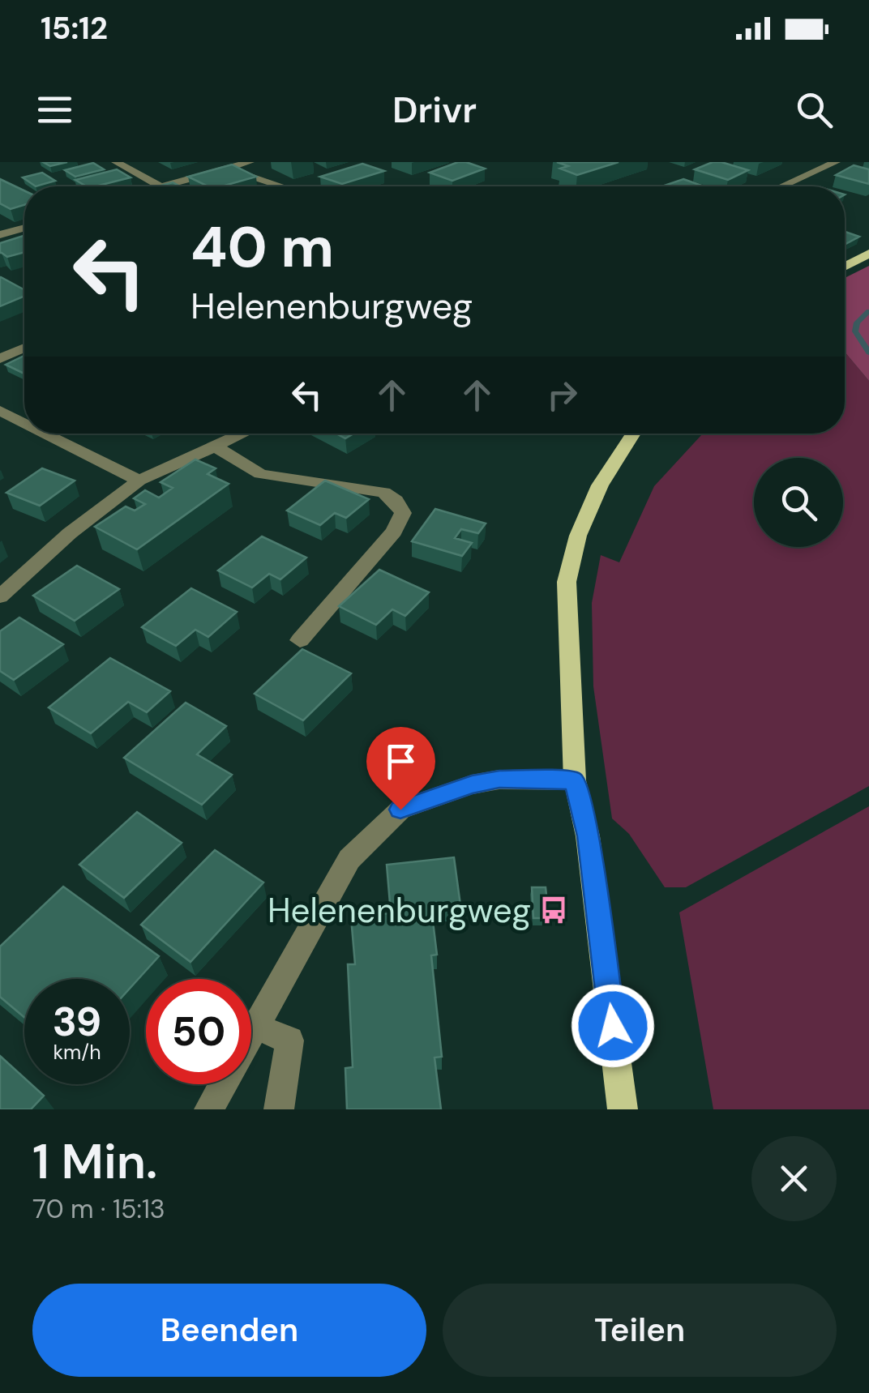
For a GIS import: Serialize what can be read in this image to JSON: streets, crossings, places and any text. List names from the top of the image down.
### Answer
{
  "places": {
    "bus stop": ["Helenenburgweg"]
  },
  "page": {
    "status": "15:12",
    "header": "Drivr",
    "turn": ["40 m", "Helenenburgweg"],
    "speed": "39 km/h",
    "limit": "50",
    "heading": ["1 Min.", "70 m · 15:13"],
    "buttons": ["Beenden", "Teilen"]
  }
}
